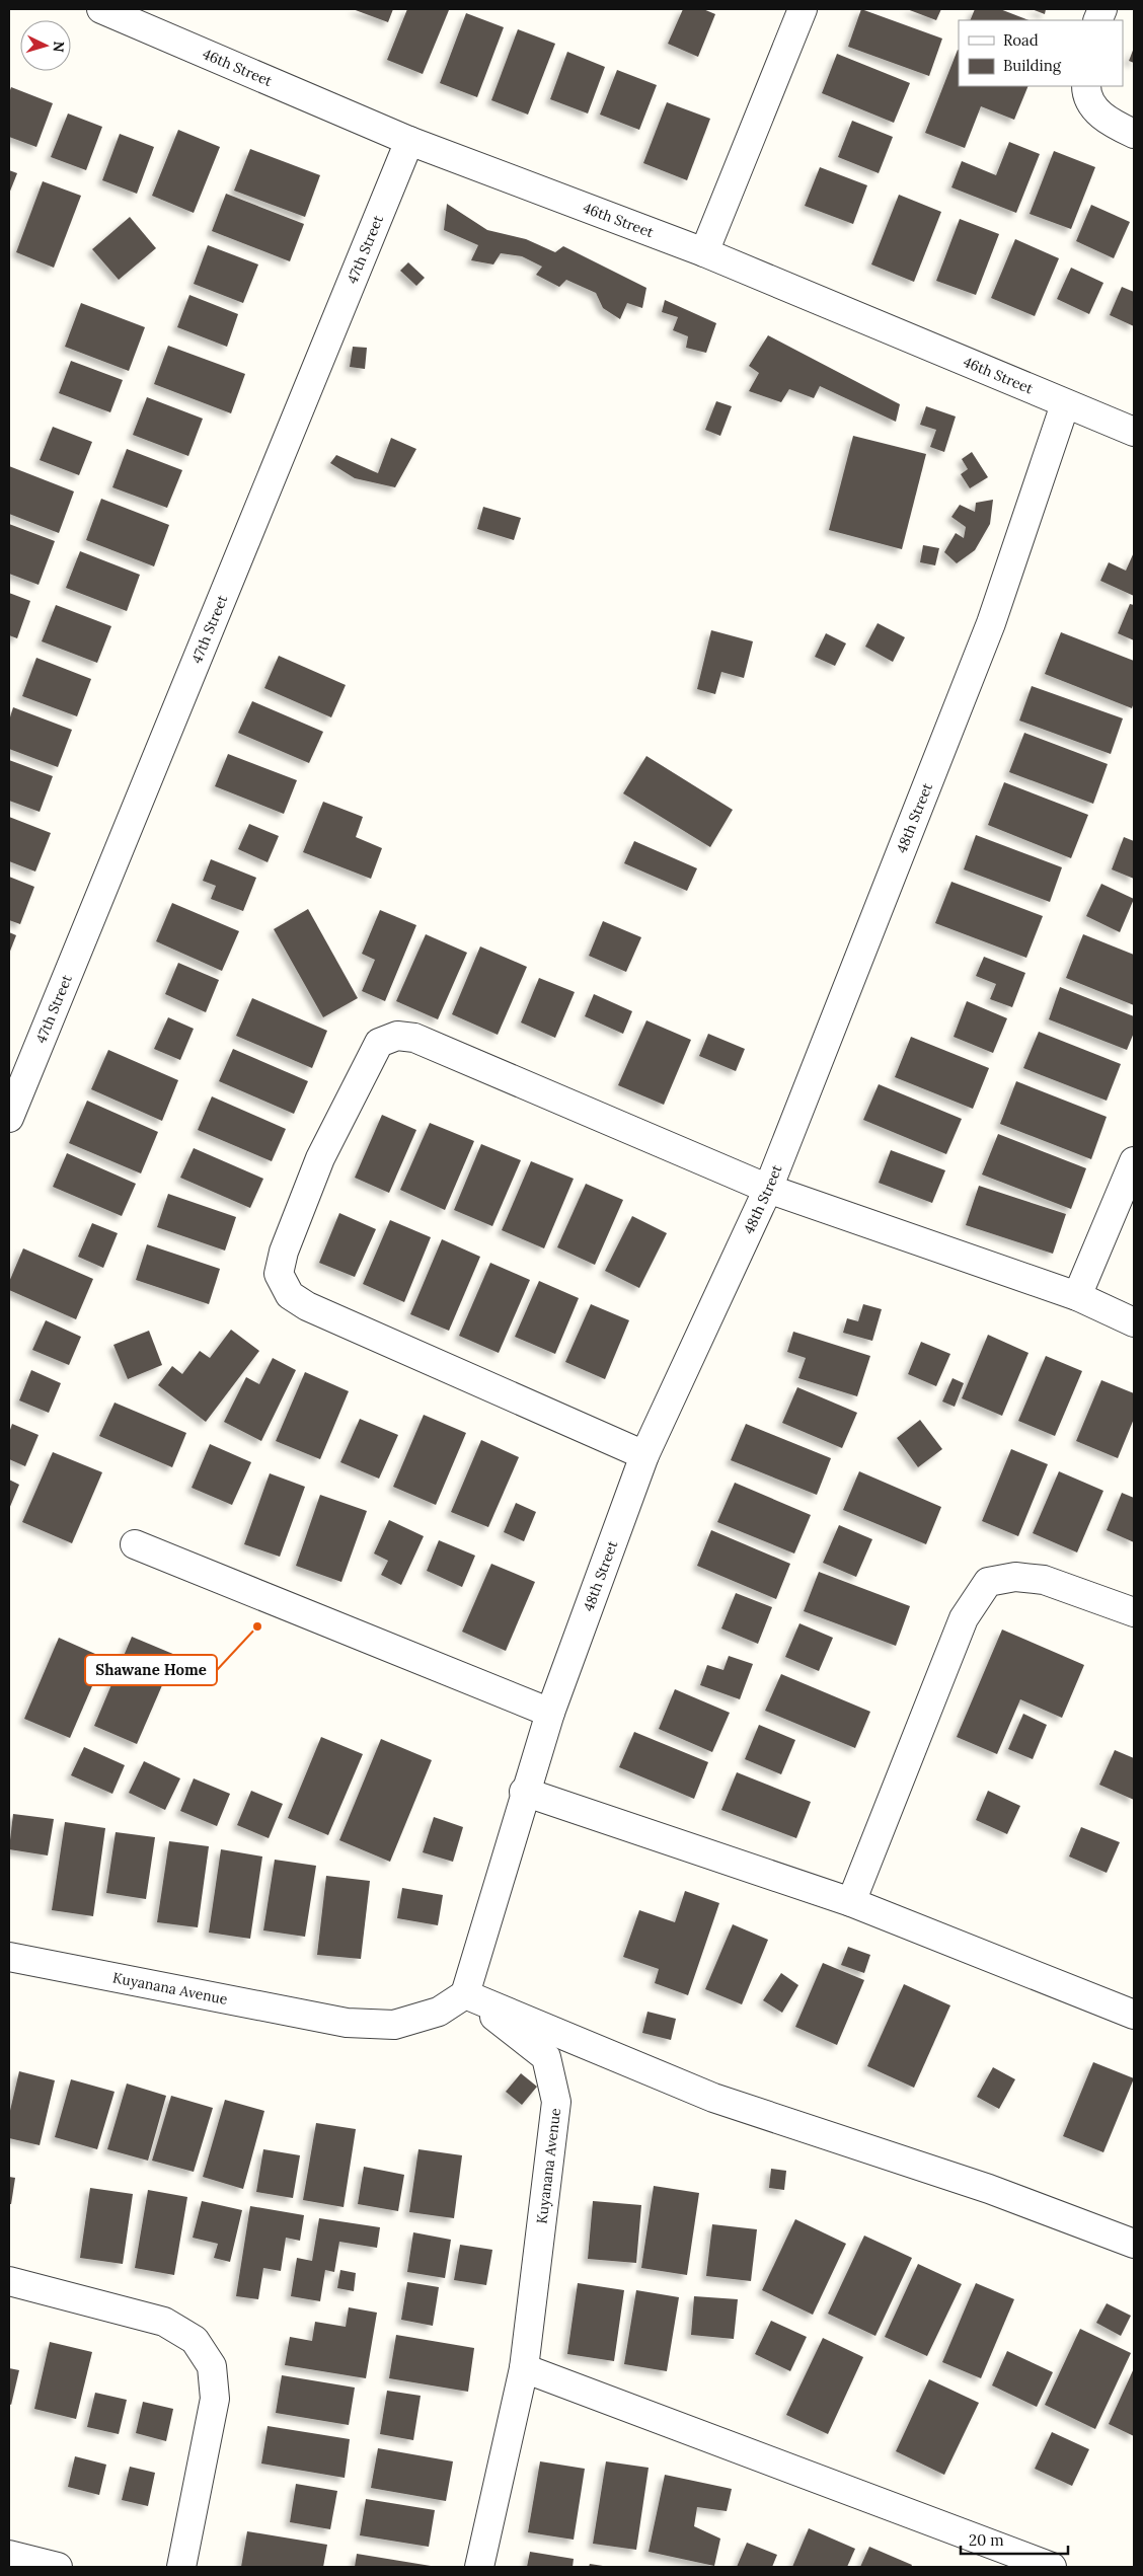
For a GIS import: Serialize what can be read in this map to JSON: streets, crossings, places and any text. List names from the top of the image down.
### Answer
{
  "streets": {
    "street": [
      "46th Street",
      "47th Street",
      "48th Street",
      "Kuyanana Avenue"
    ]
  },
  "crossings": [
    ["46th Street", "47th Street"],
    ["46th Street", "48th Street"],
    ["48th Street", "Kuyanana Avenue"]
  ],
  "places": ["Shawane Home"],
  "legend": ["Road", "Building"],
  "scale_bar": "20 m",
  "north": "right"
}
